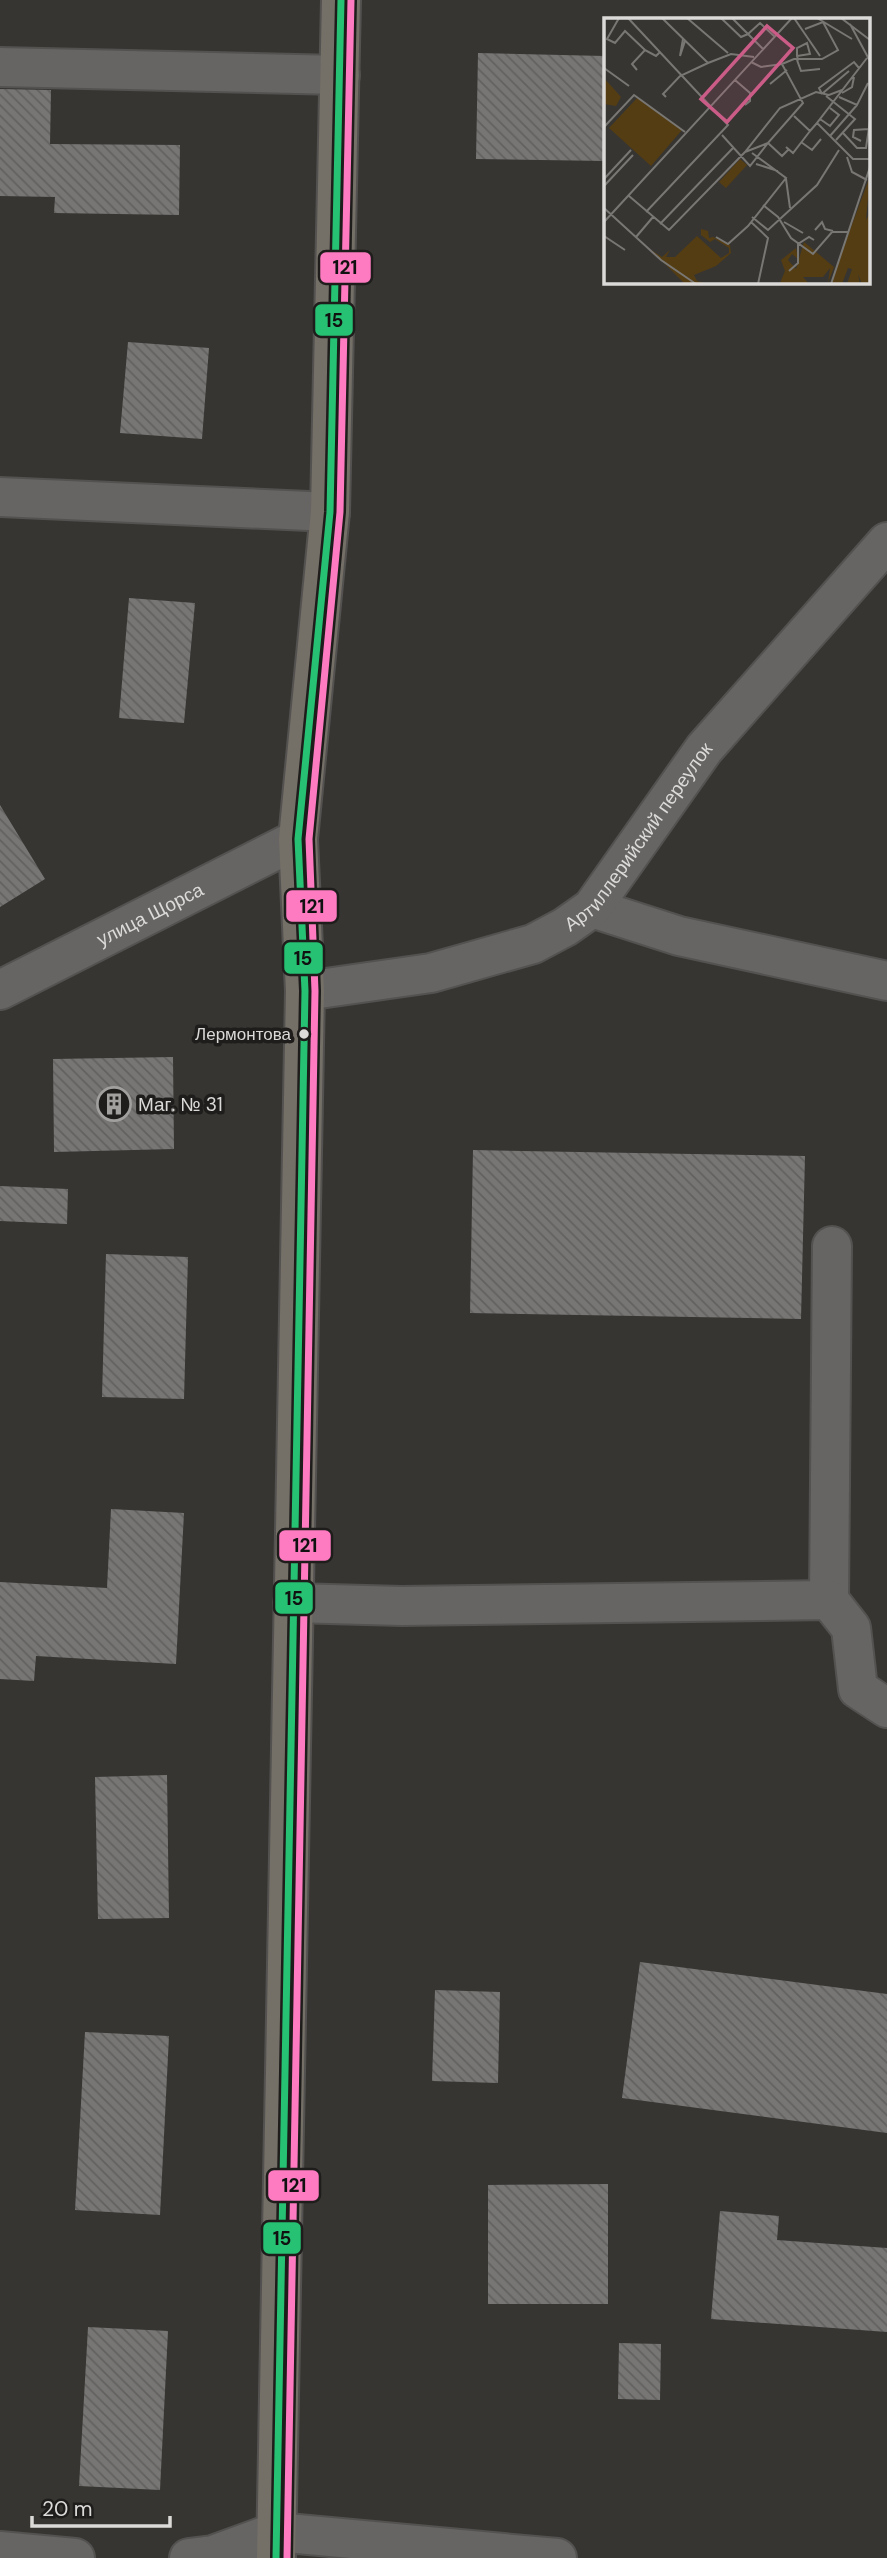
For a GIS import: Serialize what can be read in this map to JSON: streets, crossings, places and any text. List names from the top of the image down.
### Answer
{
  "streets": {
    "street": ["Артиллерийский переулок", "улица Щорса"]
  },
  "places": {
    "other": ["Лермонтова"],
    "building": ["Маг. № 31"]
  },
  "lines": ["transit line 15", "transit line 121"],
  "scale_bar": "20 m"
}
